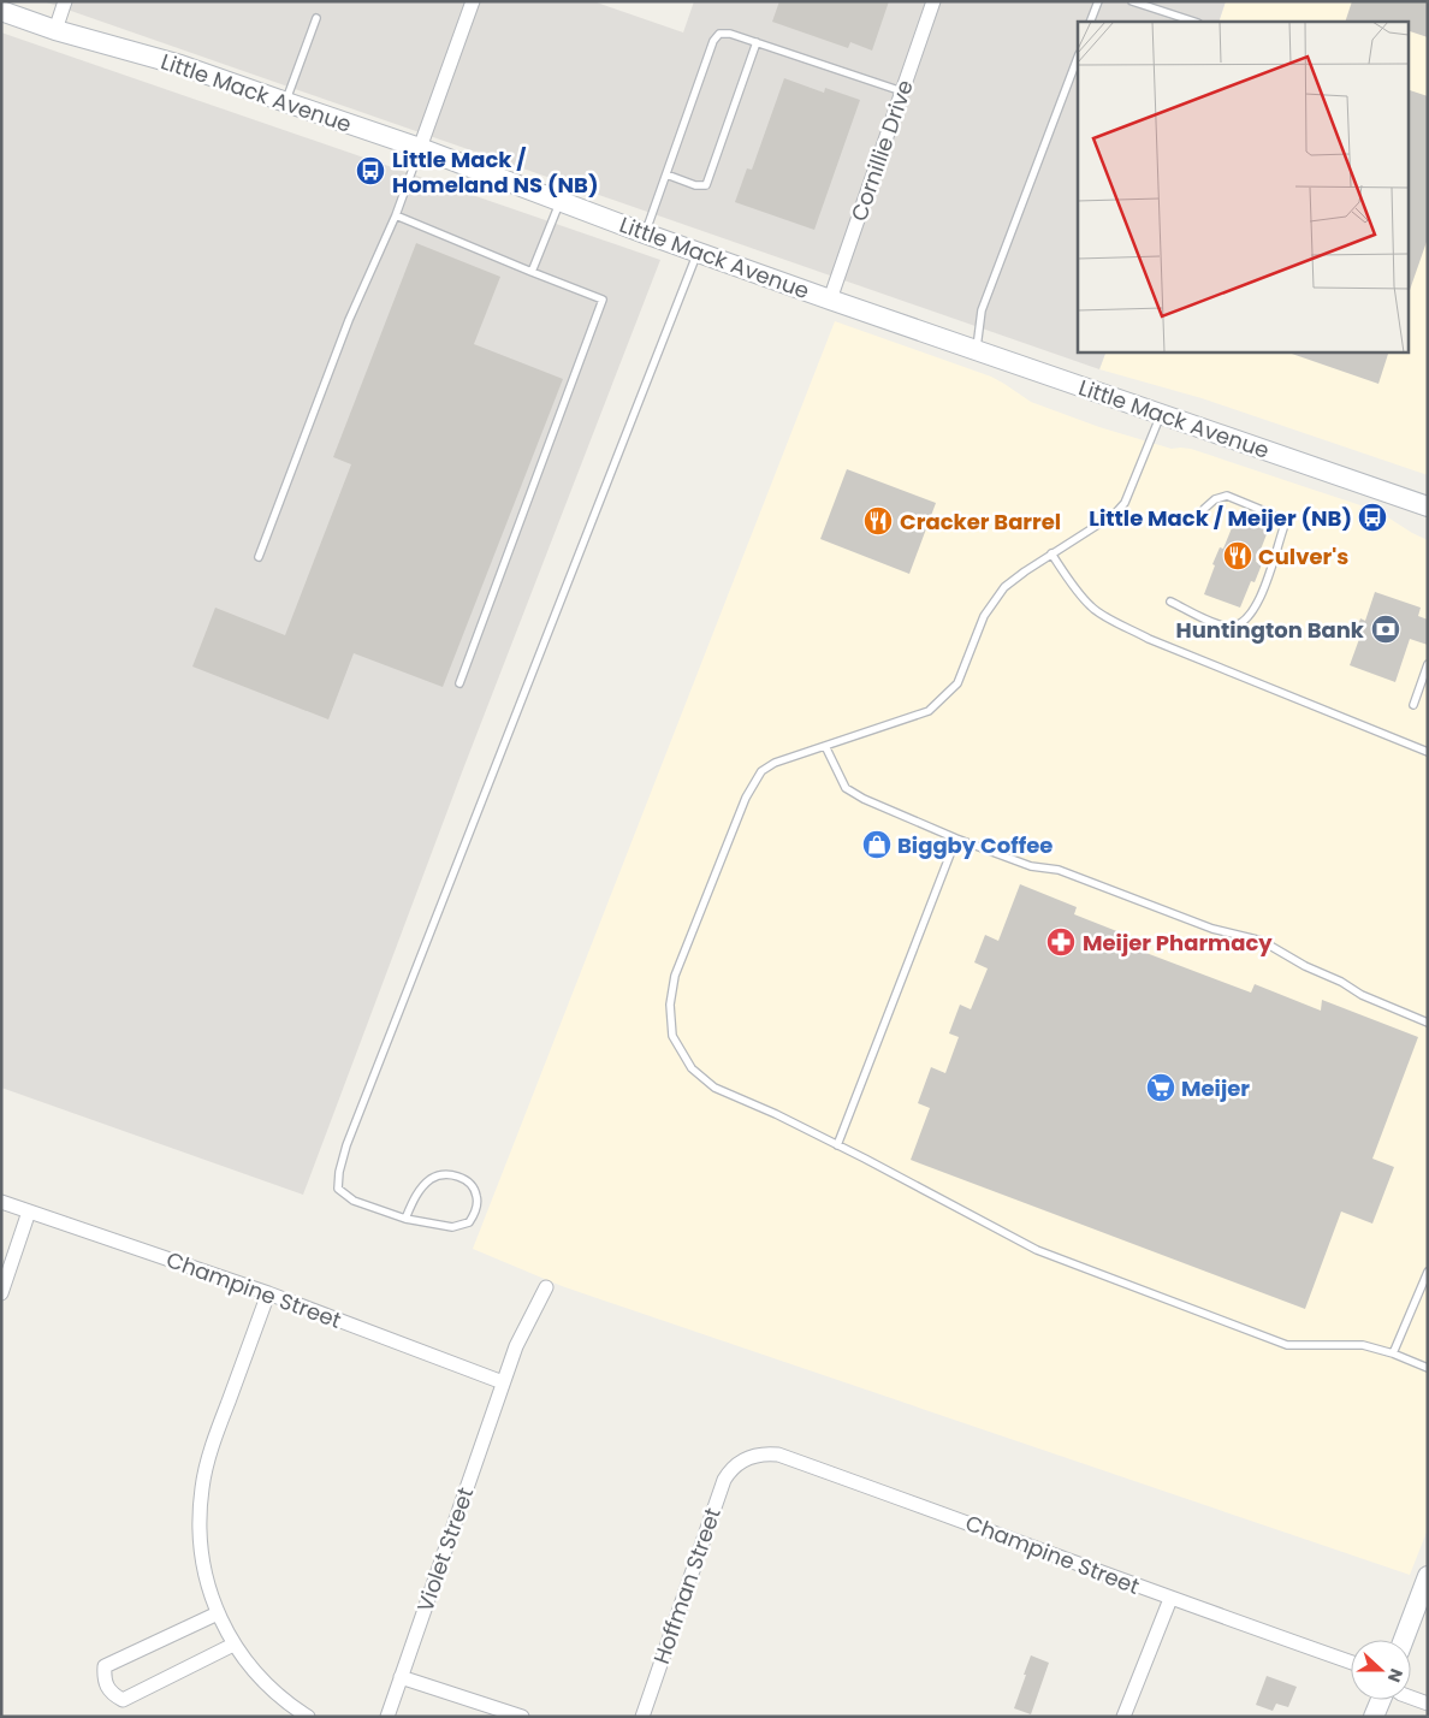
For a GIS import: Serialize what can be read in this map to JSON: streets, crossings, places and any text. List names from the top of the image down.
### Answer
{
  "streets": {
    "main road": ["Little Mack Avenue"],
    "street": [
      "Cornillie Drive",
      "Champine Street",
      "Violet Street",
      "Hoffman Street"
    ]
  },
  "crossings": [
    ["Little Mack Avenue", "Cornillie Drive"],
    ["Champine Street", "Violet Street"],
    ["Champine Street", "Hoffman Street"]
  ],
  "places": {
    "bus stop": ["Little Mack / Homeland NS (NB)", "Little Mack / Meijer (NB)"],
    "restaurant": ["Cracker Barrel", "Culver's"],
    "bank": ["Huntington Bank"],
    "shop": ["Biggby Coffee"],
    "pharmacy": ["Meijer Pharmacy"],
    "supermarket": ["Meijer"]
  },
  "north": "right"
}
